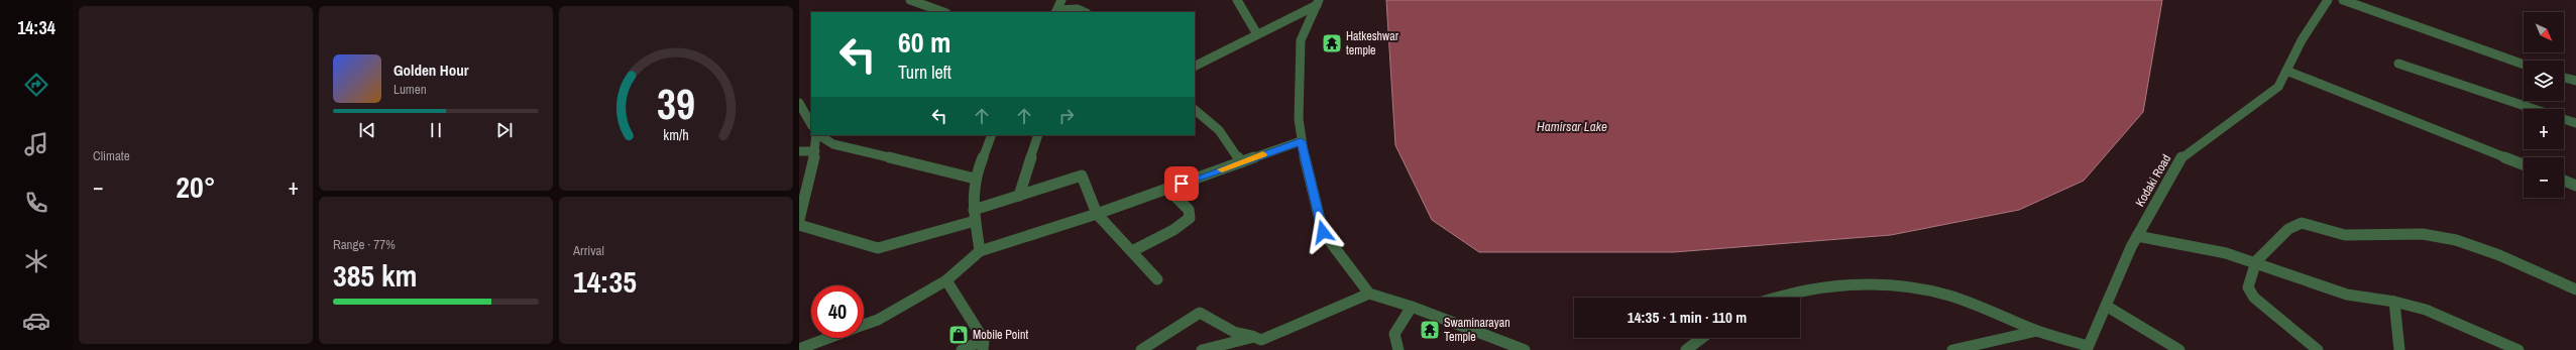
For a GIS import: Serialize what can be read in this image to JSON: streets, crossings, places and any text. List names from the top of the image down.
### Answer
{
  "streets": {
    "street": ["Kodaki Road"]
  },
  "water": ["Hamirsar Lake"],
  "places": {
    "temple": ["Hatkeshwar temple", "Swaminarayan Temple"],
    "shop": ["Mobile Point"]
  },
  "north": "bottom right",
  "page": {
    "tabs": "14:34",
    "tile": [
      "Climate",
      ["Range · 77%", "385 km"],
      ["Arrival", "14:35"]
    ],
    "map_buttons": ["+", "−"],
    "turn": ["60 m", "Turn left"],
    "song": ["Golden Hour", "Lumen"],
    "heat": ["−", "20°", "+"],
    "limit": "40",
    "trip": "14:35 · 1 min · 110 m",
    "gauge": ["39", "km/h"]
  }
}
